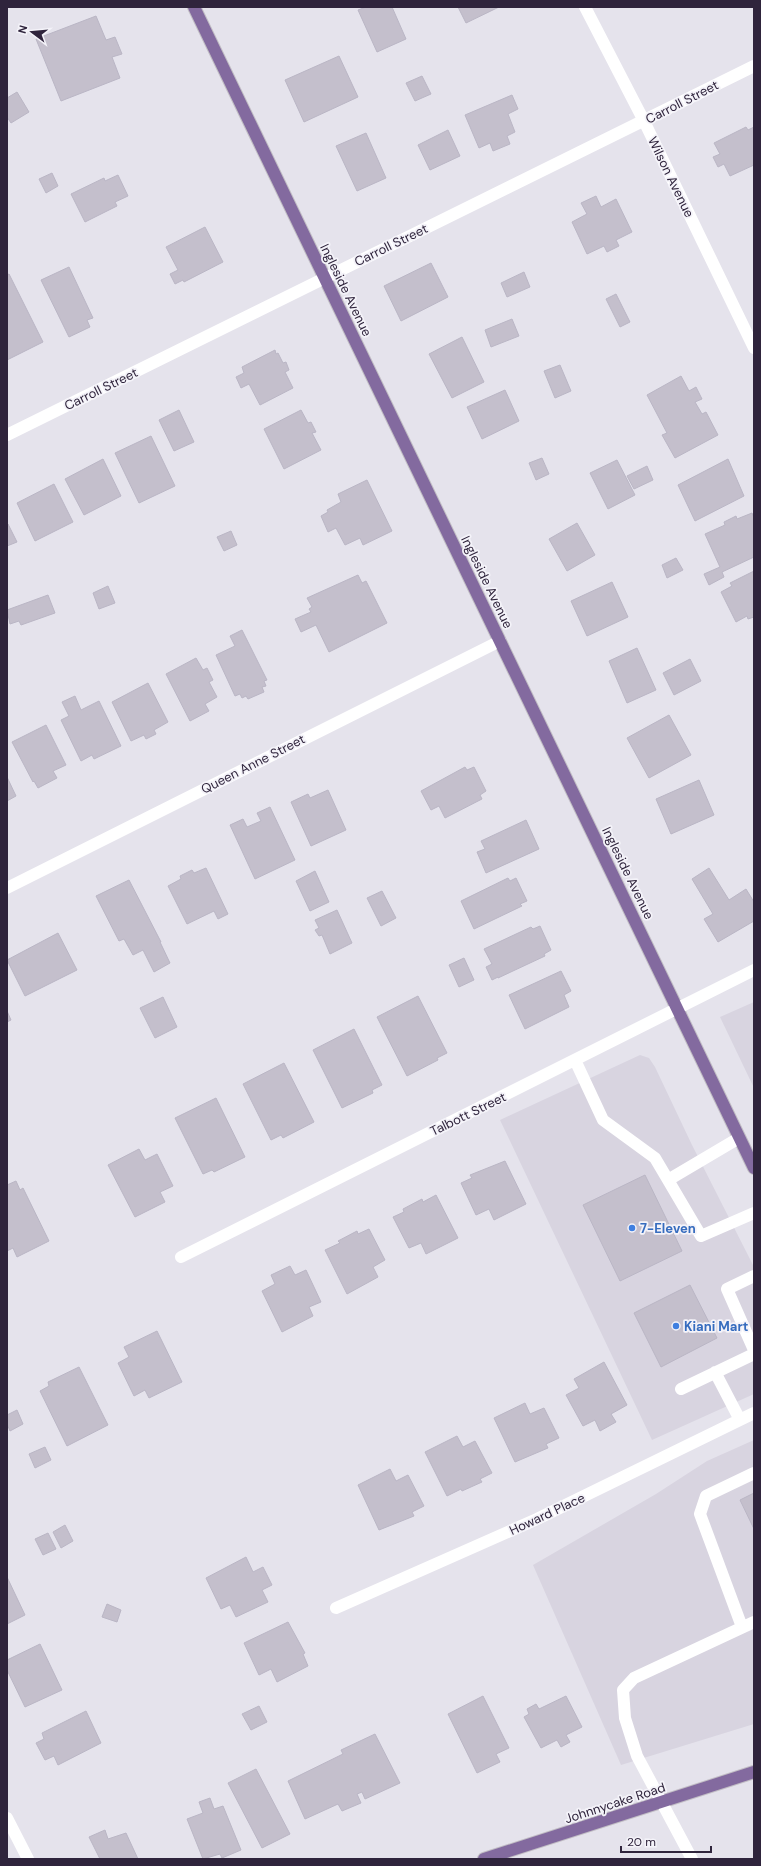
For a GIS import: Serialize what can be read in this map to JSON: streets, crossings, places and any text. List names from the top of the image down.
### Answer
{
  "streets": {
    "main road": ["Ingleside Avenue", "Johnnycake Road"],
    "street": [
      "Carroll Street",
      "Wilson Avenue",
      "Queen Anne Street",
      "Talbott Street",
      "Howard Place"
    ]
  },
  "crossings": [
    ["Carroll Street", "Wilson Avenue"],
    ["Carroll Street", "Ingleside Avenue"],
    ["Ingleside Avenue", "Queen Anne Street"],
    ["Ingleside Avenue", "Talbott Street"]
  ],
  "places": ["7-Eleven", "Kiani Mart"],
  "scale_bar": "20 m",
  "north": "left"
}
